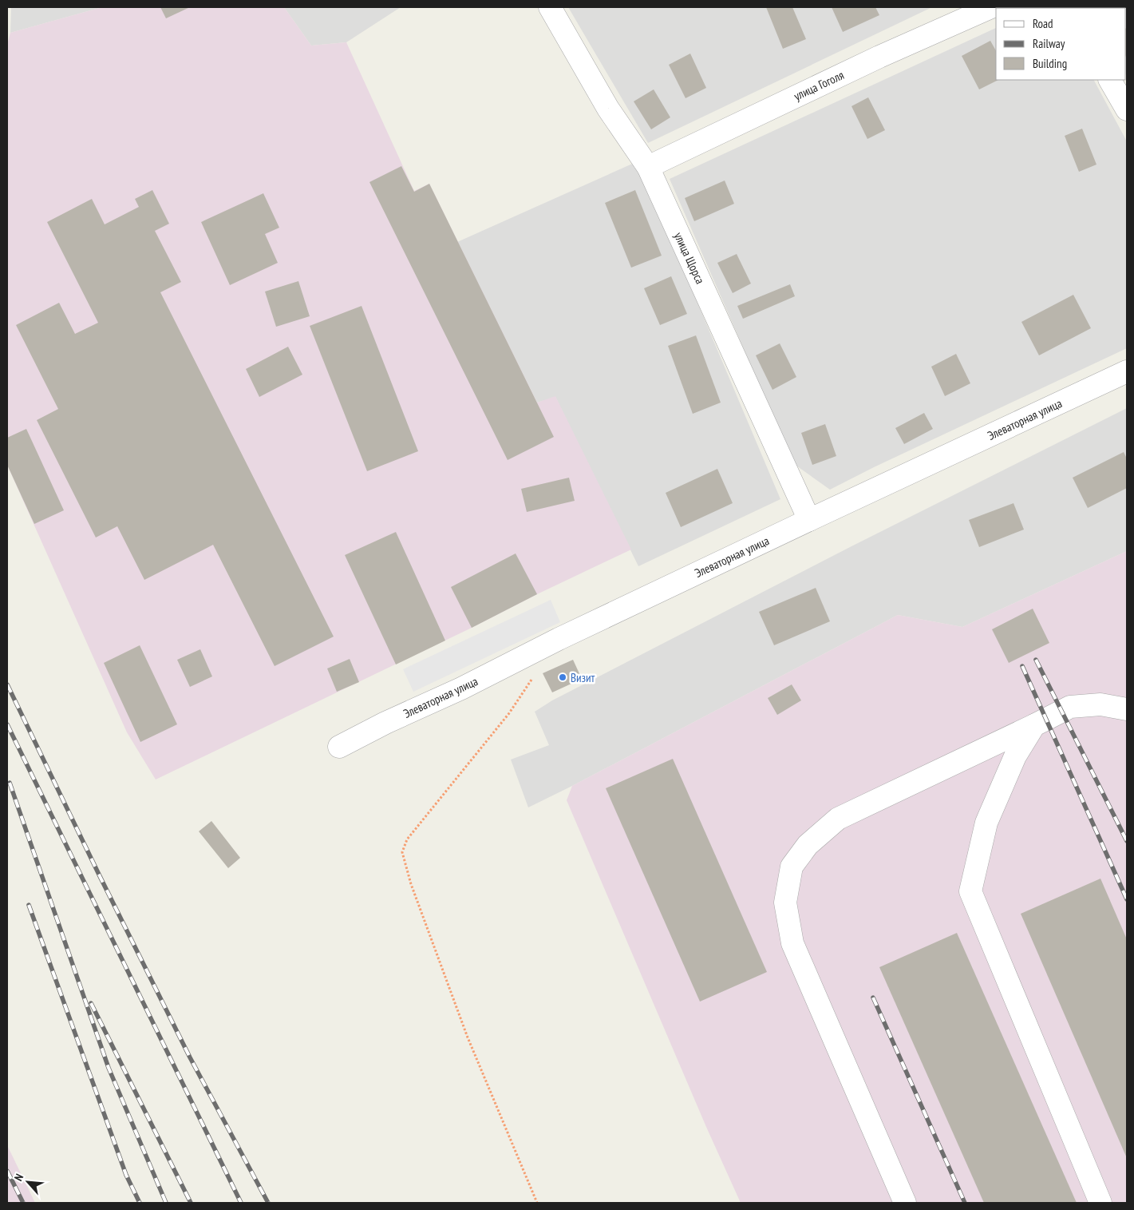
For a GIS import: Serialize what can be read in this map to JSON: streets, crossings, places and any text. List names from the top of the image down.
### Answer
{
  "streets": {
    "street": ["улица Гоголя", "улица Щорса", "Элеваторная улица"]
  },
  "crossings": [
    ["улица Гоголя", "улица Щорса"],
    ["улица Щорса", "Элеваторная улица"]
  ],
  "places": ["Визит"],
  "legend": ["Road", "Railway", "Building"],
  "north": "top left"
}
